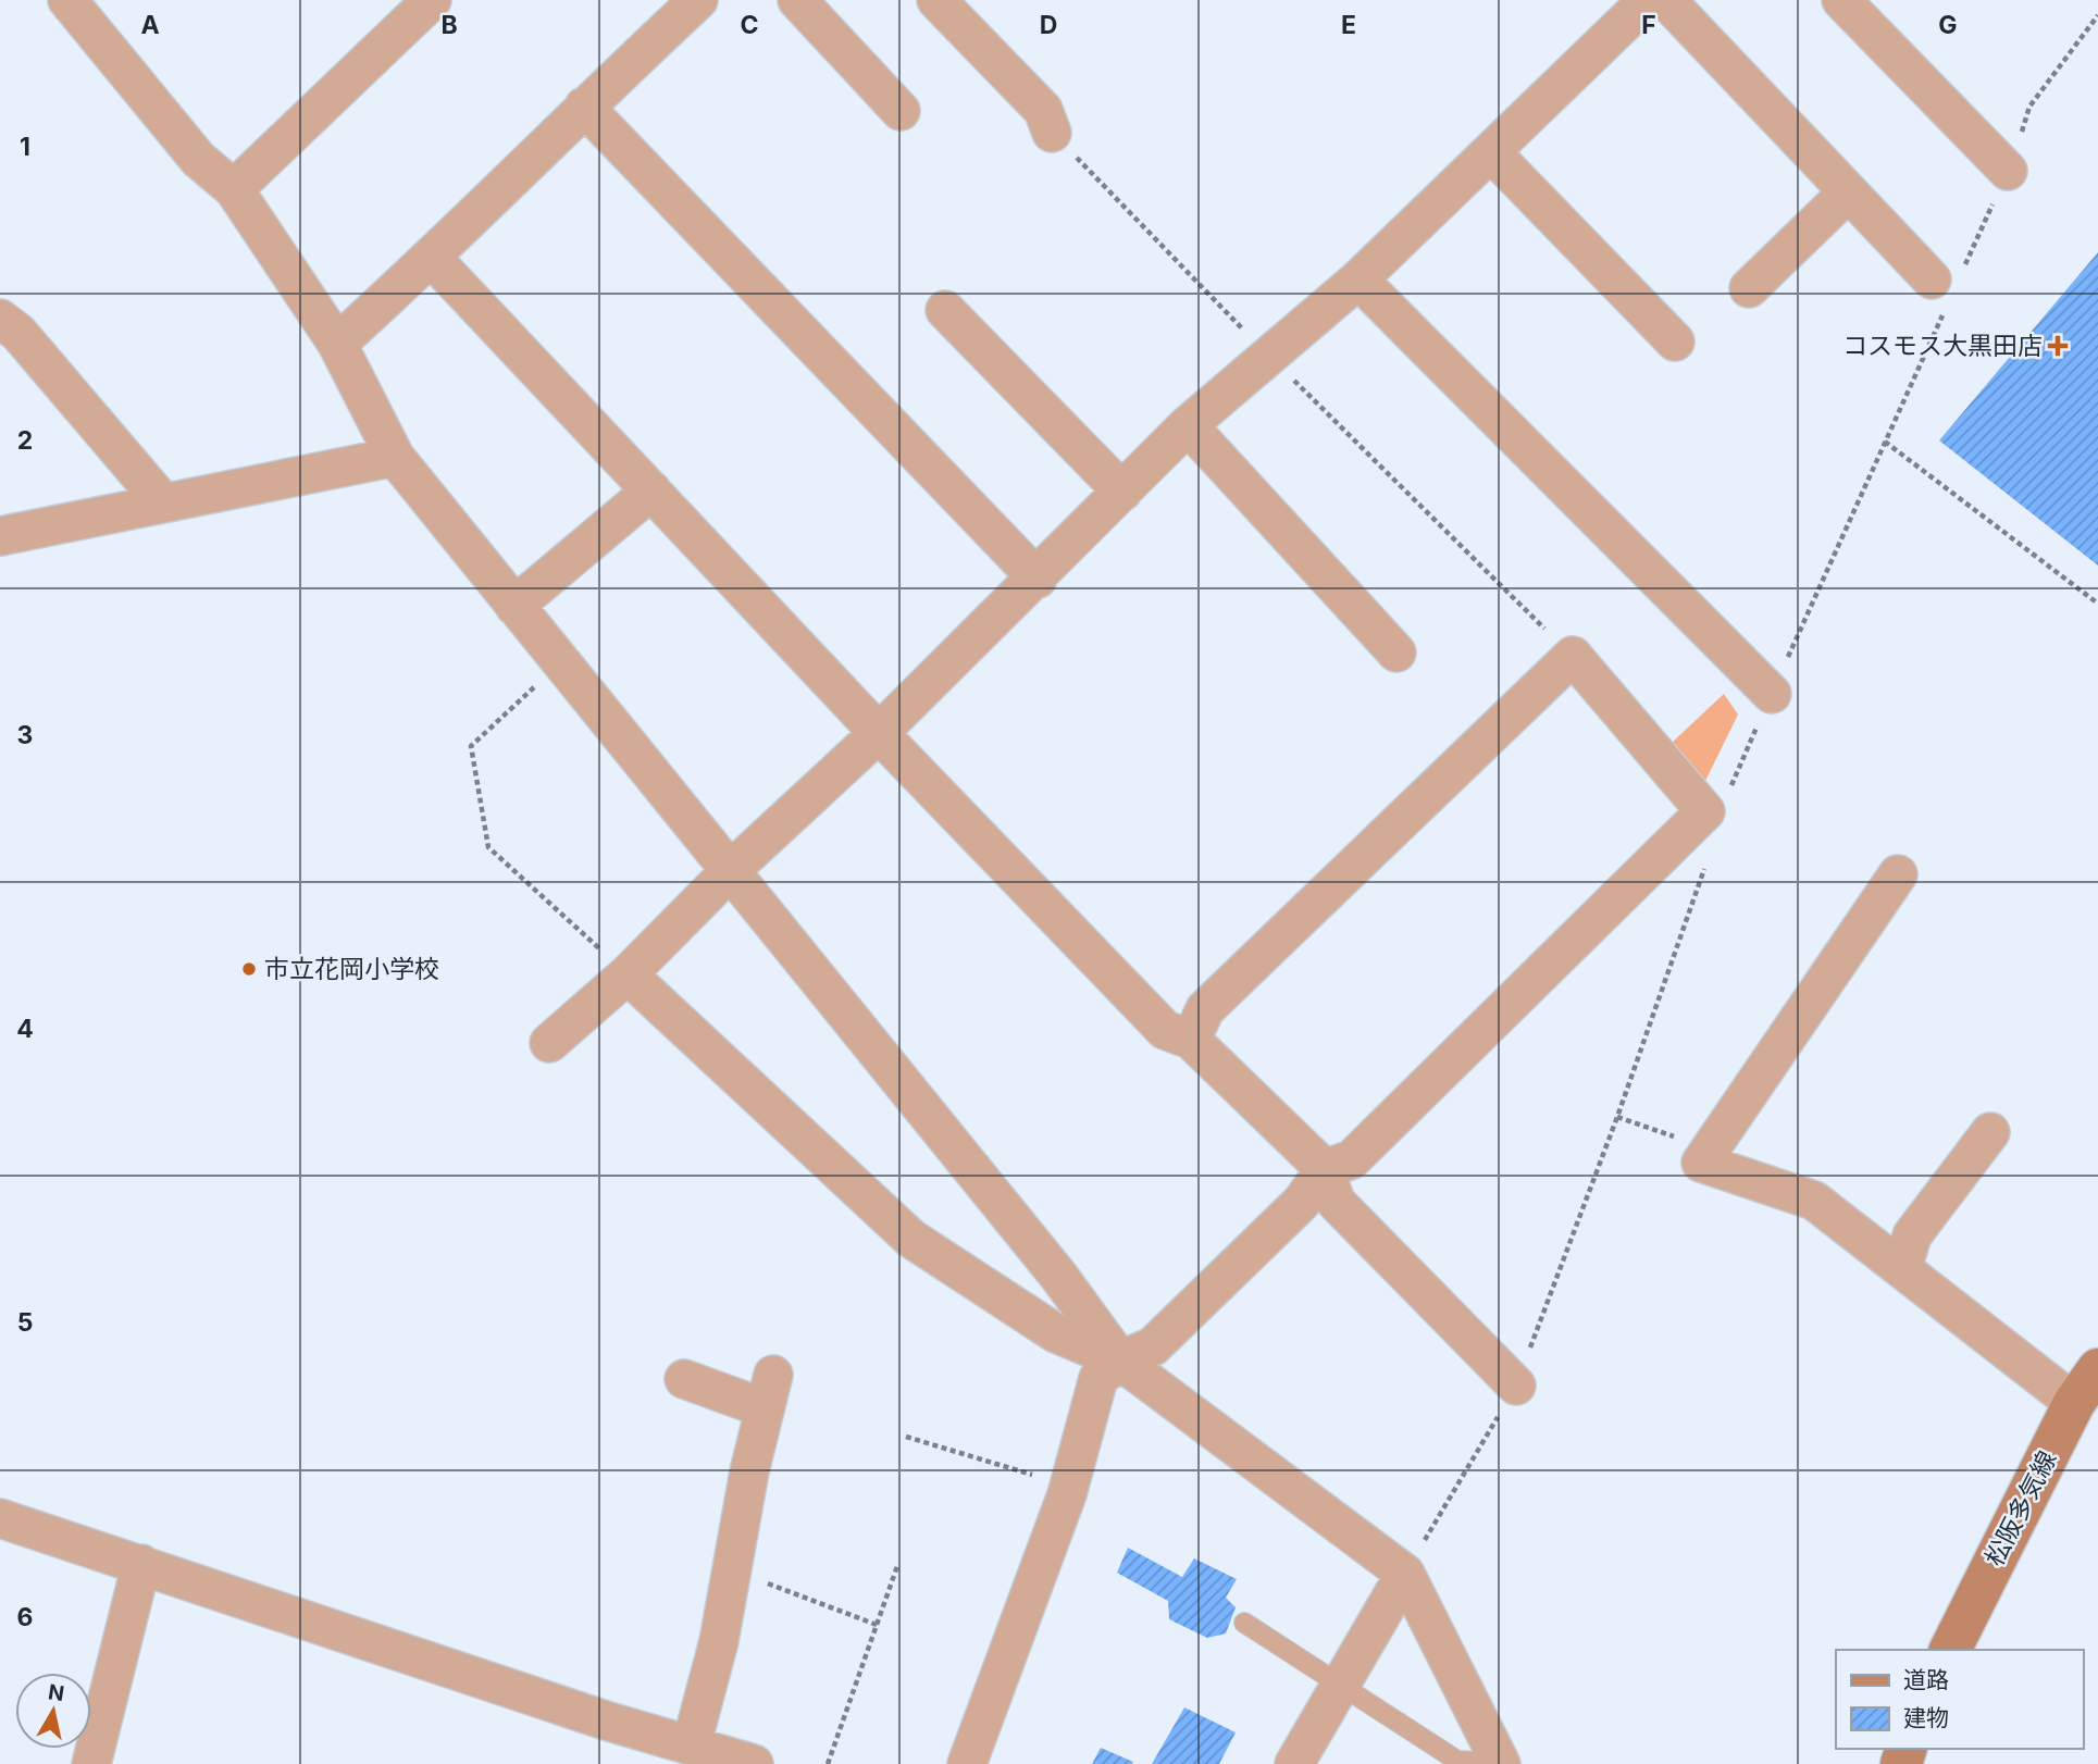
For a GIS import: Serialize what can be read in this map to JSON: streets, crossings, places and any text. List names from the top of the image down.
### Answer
{
  "streets": {
    "main road": ["松阪多気線"]
  },
  "places": {
    "health": ["コスモス大黒田店"],
    "other": ["市立花岡小学校"]
  },
  "legend": ["道路", "建物"],
  "north": "top",
  "grid": {
    "columns": [
      "A",
      "B",
      "C",
      "D",
      "E",
      "F",
      "G"
    ],
    "rows": [
      "1",
      "2",
      "3",
      "4",
      "5",
      "6"
    ]
  }
}
